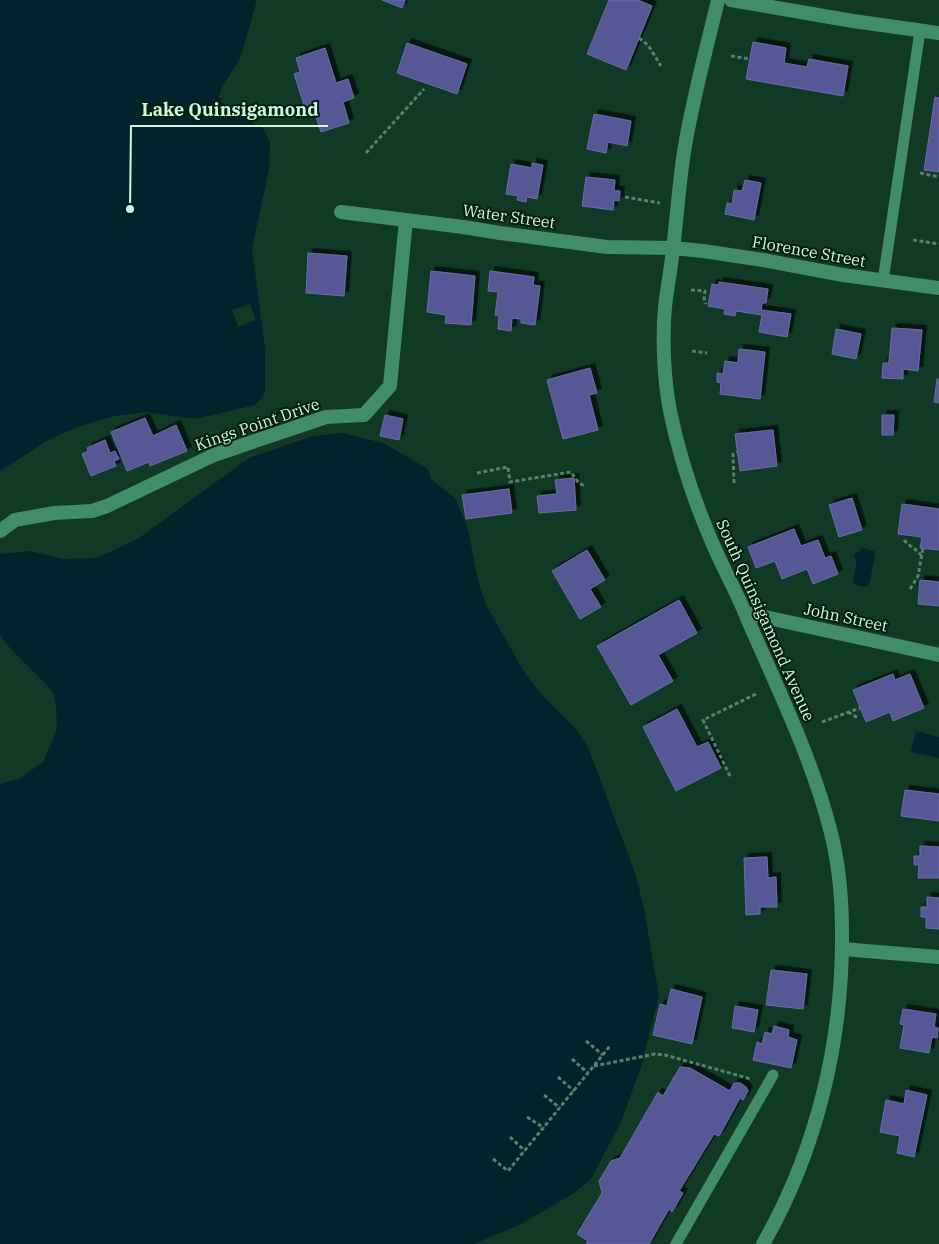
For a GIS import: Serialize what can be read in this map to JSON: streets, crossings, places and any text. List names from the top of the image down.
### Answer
{
  "streets": {
    "street": [
      "Water Street",
      "Florence Street",
      "Kings Point Drive",
      "John Street",
      "South Quinsigamond Avenue"
    ]
  },
  "crossings": [
    ["Water Street", "Florence Street"],
    ["Water Street", "Kings Point Drive"],
    ["Water Street", "South Quinsigamond Avenue"],
    ["Florence Street", "South Quinsigamond Avenue"],
    ["John Street", "South Quinsigamond Avenue"]
  ],
  "places": ["Lake Quinsigamond"]
}
